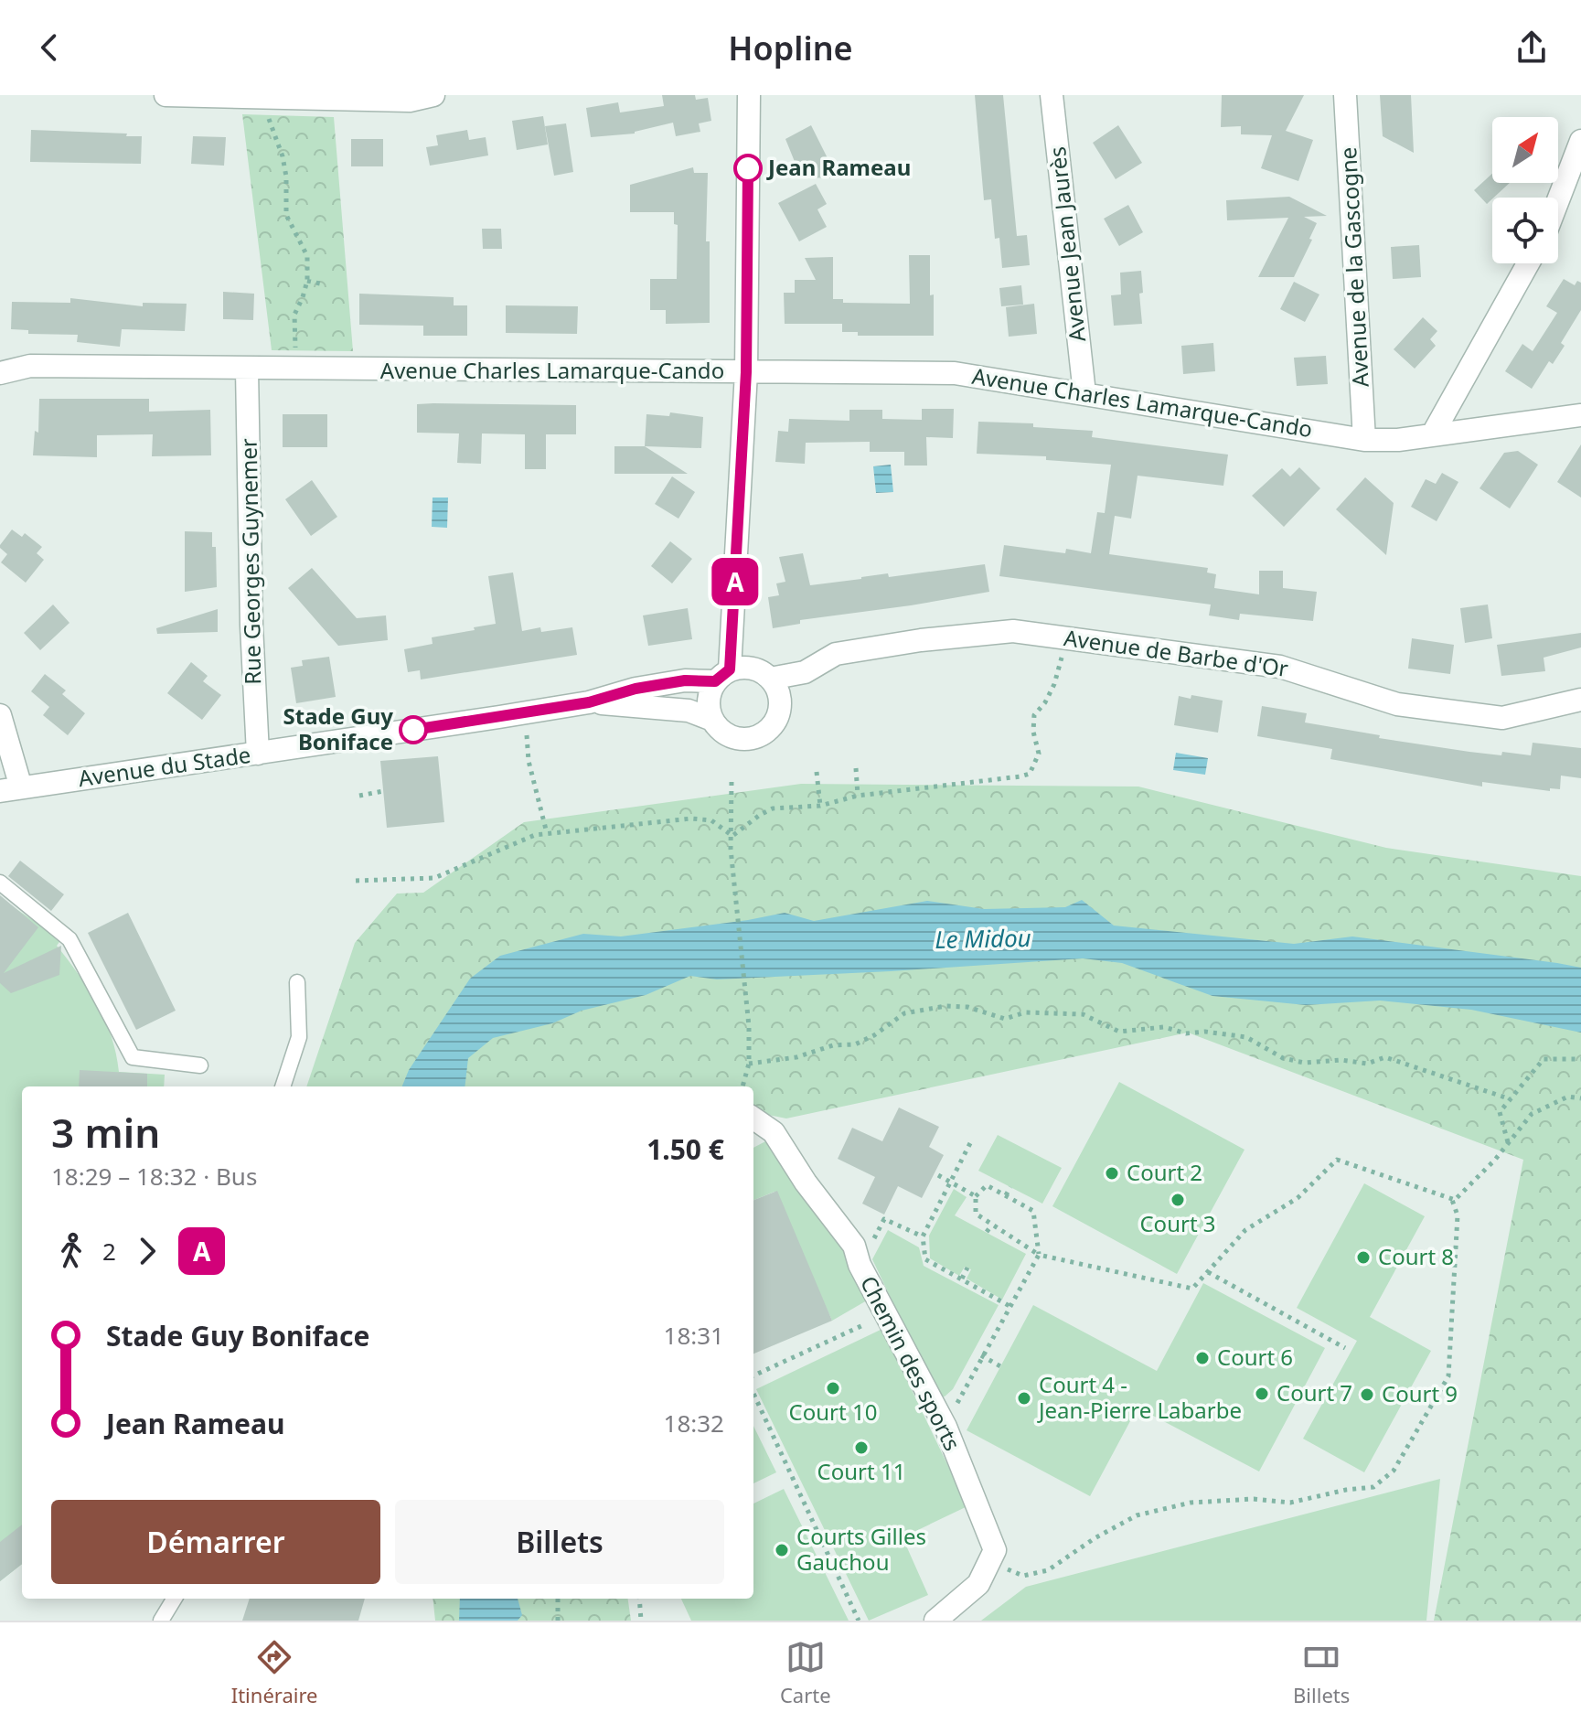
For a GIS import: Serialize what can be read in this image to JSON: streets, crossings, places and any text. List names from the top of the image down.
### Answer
{
  "streets": {
    "street": [
      "Avenue Jean Jaurès",
      "Avenue de la Gascogne",
      "Avenue Charles Lamarque-Cando",
      "Rue Georges Guynemer",
      "Avenue de Barbe d'Or",
      "Avenue du Stade",
      "Chemin des sports"
    ]
  },
  "crossings": [
    ["Avenue Jean Jaurès", "Avenue Charles Lamarque-Cando"],
    ["Avenue de la Gascogne", "Avenue Charles Lamarque-Cando"],
    ["Avenue Charles Lamarque-Cando", "Rue Georges Guynemer"],
    ["Rue Georges Guynemer", "Avenue du Stade"],
    ["Avenue de Barbe d'Or", "Avenue du Stade"]
  ],
  "water": ["Le Midou"],
  "places": [
    "Jean Rameau",
    "Stade Guy Boniface",
    "Court 2",
    "Court 3",
    "Court 8",
    "Court 6",
    "Court 10",
    "Court 7",
    "Court 9",
    "Court 4 - Jean-Pierre Labarbe",
    "Court 11",
    "Courts Gilles Gauchou"
  ],
  "lines": ["bus line A"],
  "north": "top right",
  "page": {
    "header": "Hopline",
    "on_map": "A",
    "heading": ["3 min", "18:29 – 18:32 · Bus", "1.50 €"],
    "legs": ["2", "A"],
    "list": [
      {
        "name": "Stade Guy Boniface",
        "value": "18:31"
      },
      {
        "name": "Jean Rameau",
        "value": "18:32"
      }
    ],
    "buttons": ["Démarrer", "Billets"],
    "tabs": ["Itinéraire", "Carte", "Billets"]
  }
}
